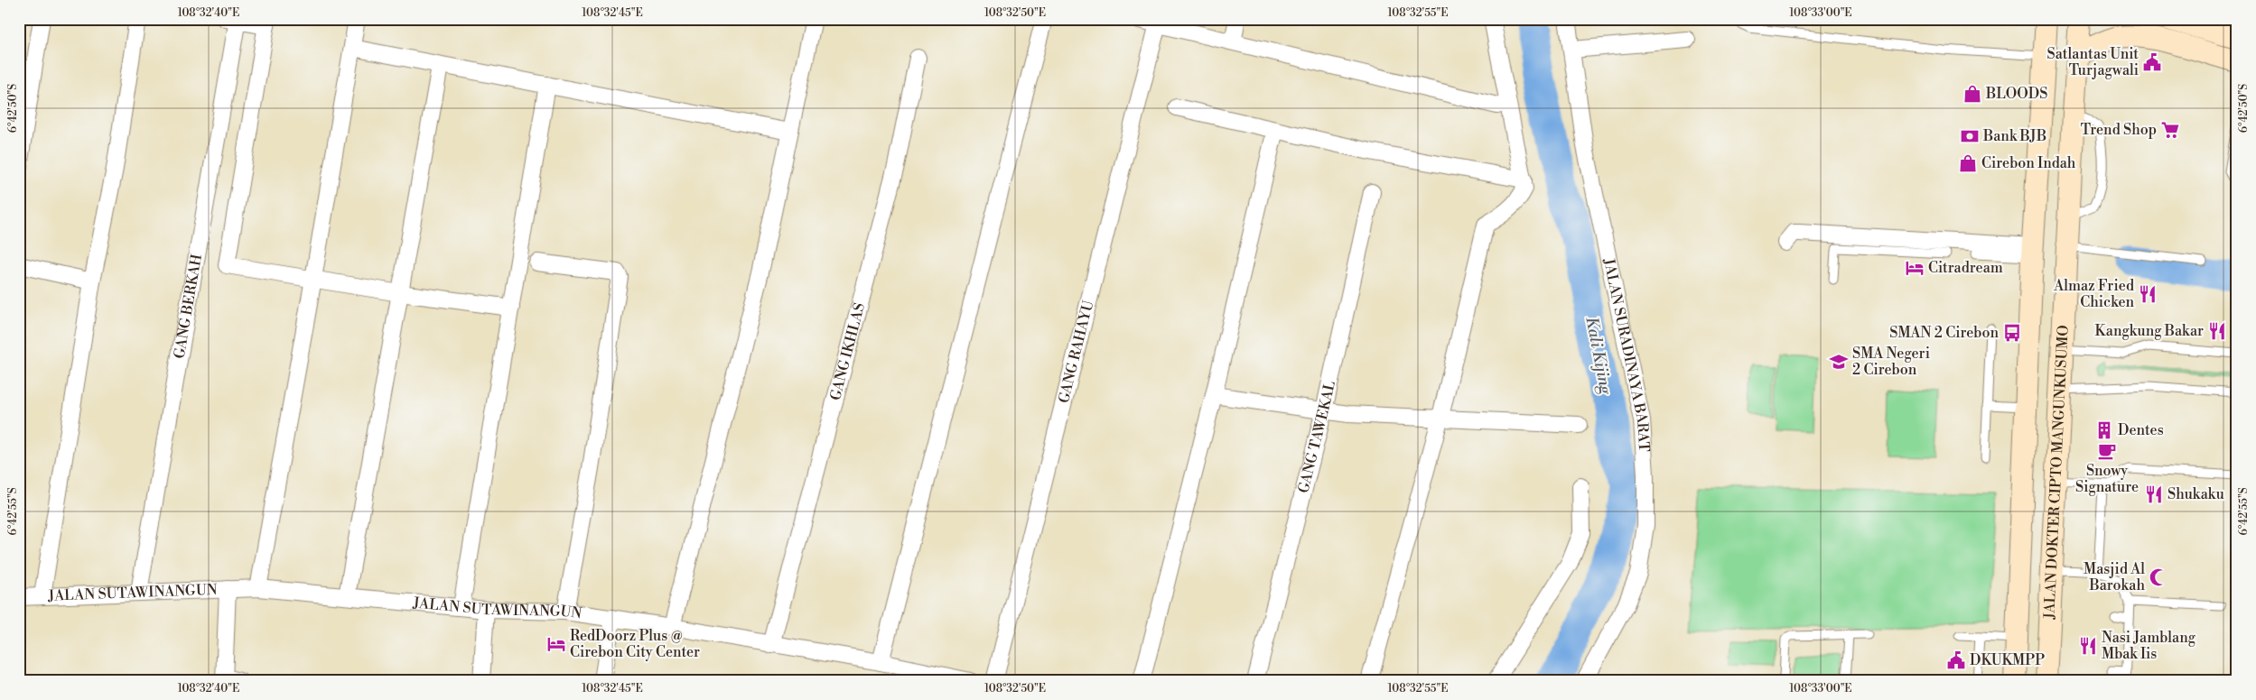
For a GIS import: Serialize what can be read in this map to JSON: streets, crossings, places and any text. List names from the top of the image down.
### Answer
{
  "streets": {
    "main road": ["JALAN DOKTER CIPTO MANGUNKUSUMO"],
    "street": [
      "GANG BERKAH",
      "GANG IKHLAS",
      "GANG RAHAYU",
      "JALAN SURADINAYA BARAT",
      "GANG TAWEKAL",
      "JALAN SUTAWINANGUN"
    ]
  },
  "crossings": [
    ["GANG BERKAH", "JALAN SUTAWINANGUN"],
    ["GANG IKHLAS", "JALAN SUTAWINANGUN"]
  ],
  "water": ["Kali Kijing"],
  "places": {
    "public building": ["Satlantas Unit Turjagwali", "DKUKMPP"],
    "shop": ["BLOODS", "Cirebon Indah"],
    "supermarket": ["Trend Shop"],
    "bank": ["Bank BJB"],
    "hotel": ["Citradream", "RedDoorz Plus @ Cirebon City Center"],
    "restaurant": [
      "Almaz Fried Chicken",
      "Kangkung Bakar",
      "Shukaku",
      "Nasi Jamblang Mbak Iis"
    ],
    "bus stop": ["SMAN 2 Cirebon"],
    "school or university": ["SMA Negeri 2 Cirebon"],
    "building": ["Dentes"],
    "cafe": ["Snowy Signature"],
    "mosque": ["Masjid Al Barokah"]
  },
  "coordinates": [
    "108°32'40\"E",
    "108°32'45\"E",
    "108°32'50\"E",
    "108°32'55\"E",
    "108°33'00\"E",
    "6°42'50\"S",
    "6°42'55\"S"
  ]
}
